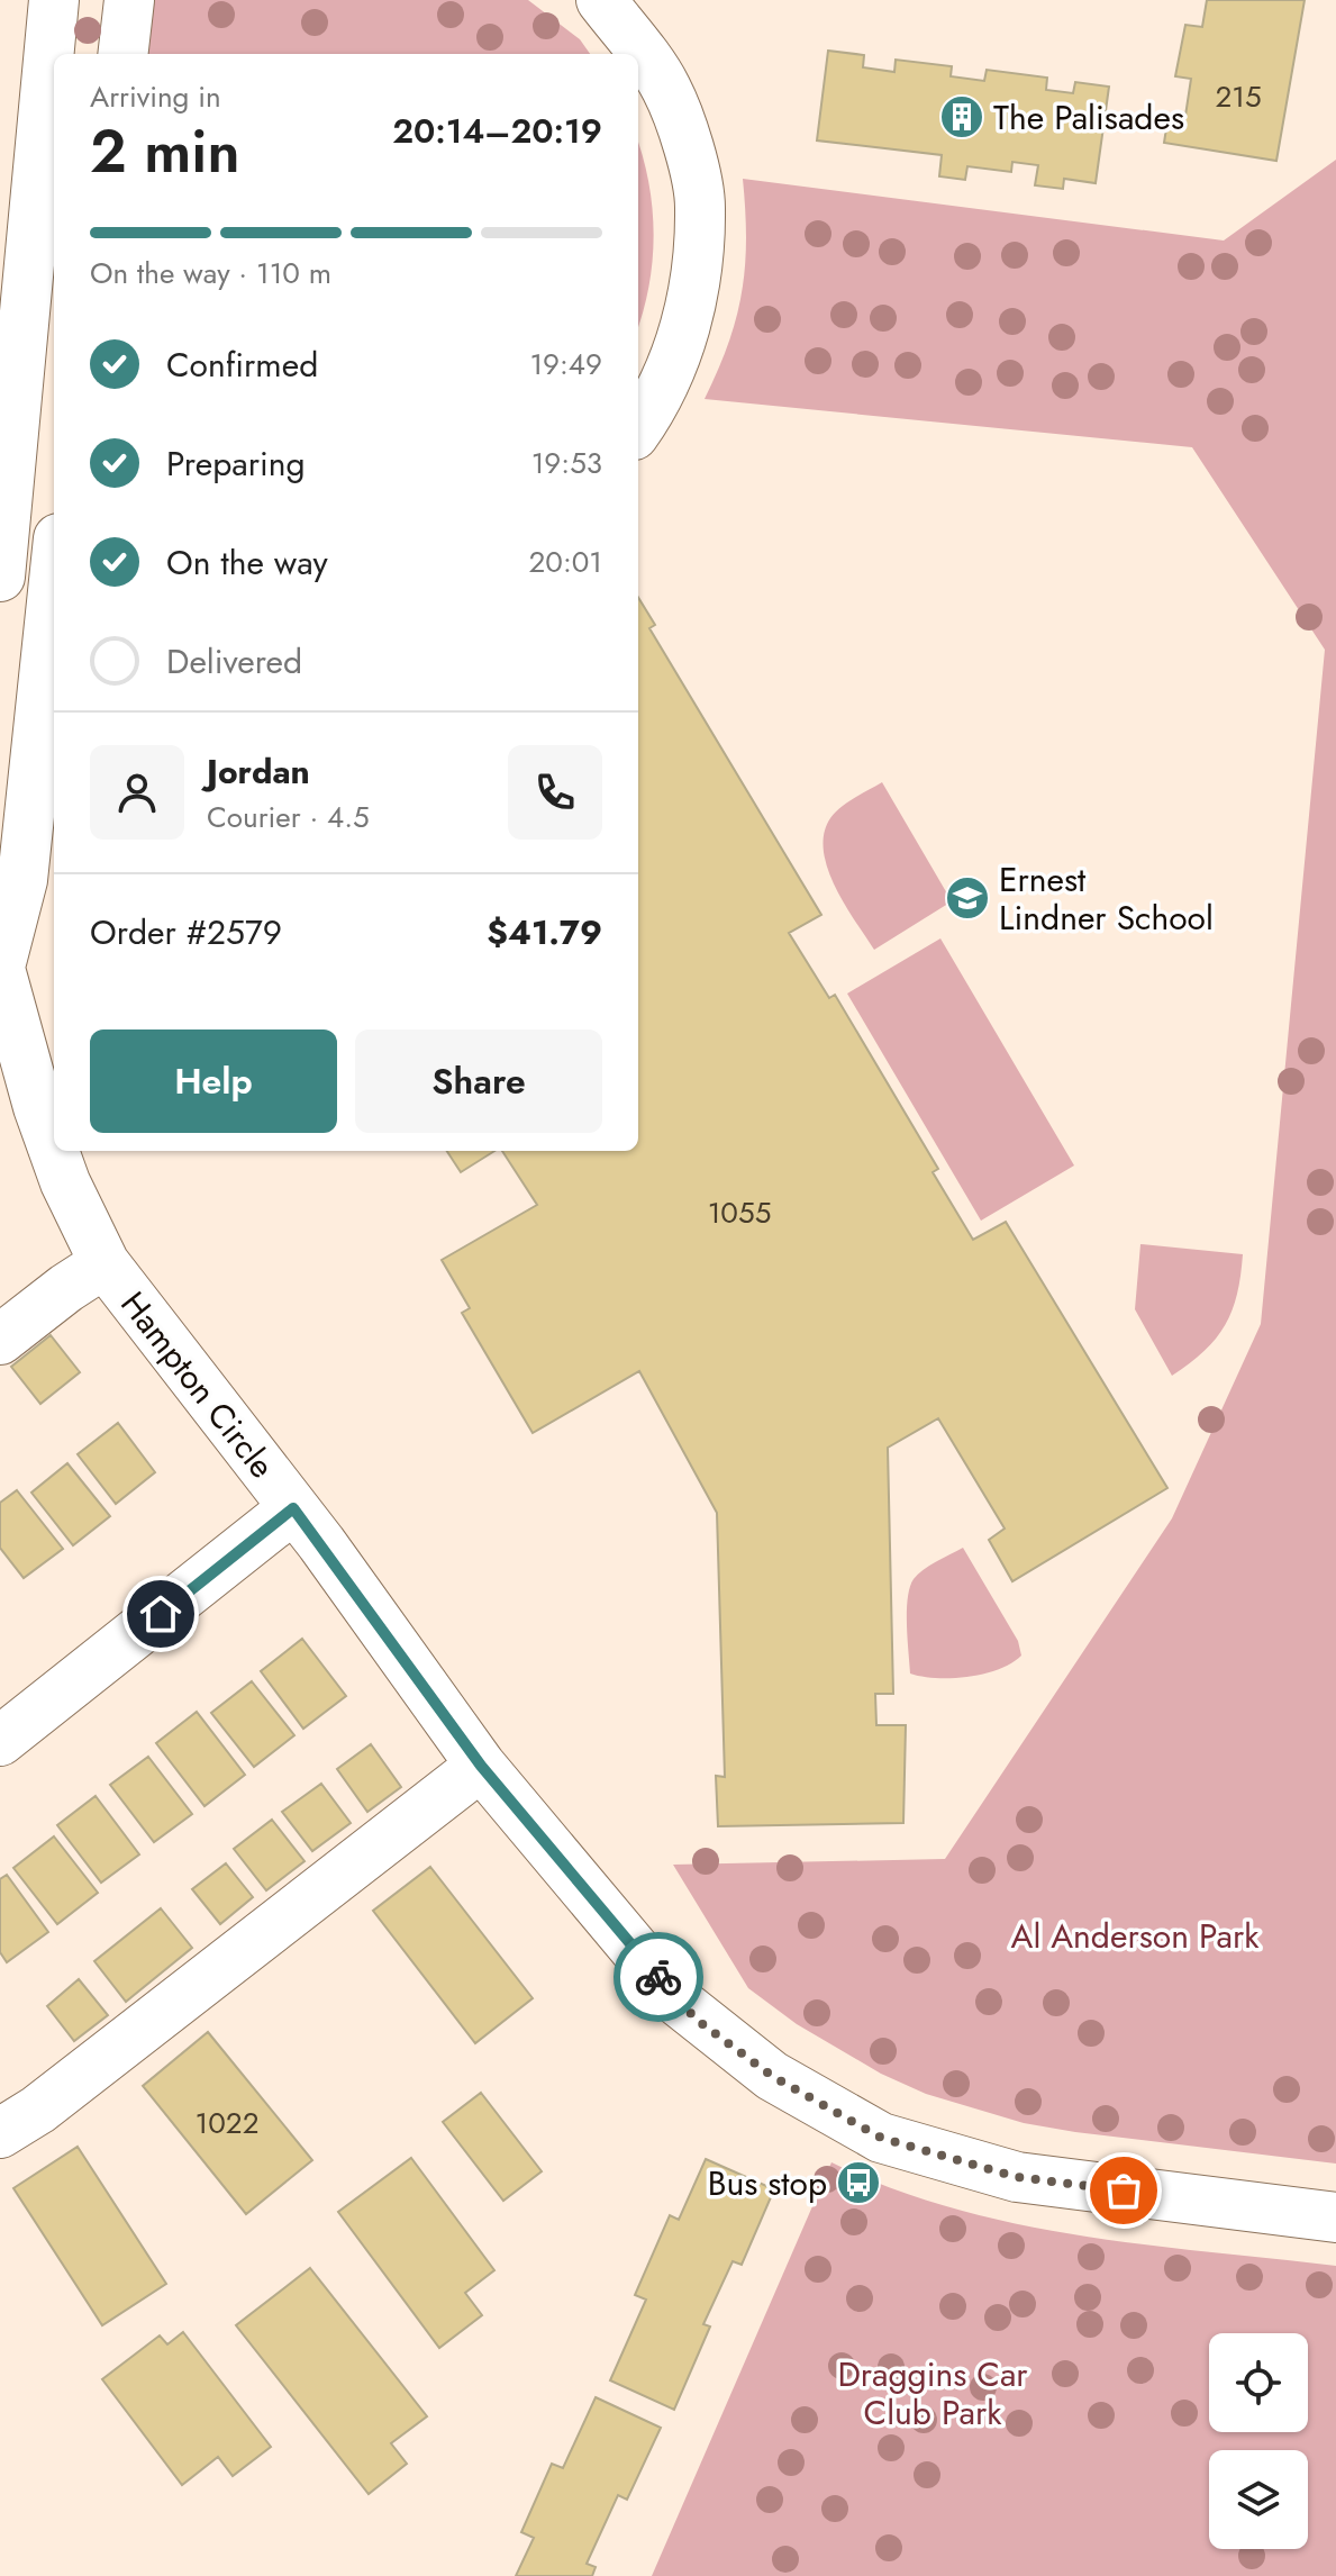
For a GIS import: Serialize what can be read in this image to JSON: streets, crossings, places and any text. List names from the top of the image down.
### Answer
{
  "streets": {
    "street": ["Hampton Circle"]
  },
  "parks": ["Al Anderson Park", "Draggins Car Club Park"],
  "places": {
    "building": ["The Palisades"],
    "school or university": ["Ernest Lindner School"],
    "bus stop": ["Bus stop"]
  },
  "house_numbers": ["215", "1055", "1022"],
  "page": {
    "heading": ["2 min", "Arriving in", "20:14–20:19"],
    "panel": [
      "Jordan",
      "Courier · 4.5",
      "Order #2579",
      "$41.79"
    ],
    "bar": "On the way · 110 m",
    "list": [
      ["Confirmed", "19:49"],
      ["Preparing", "19:53"],
      ["On the way", "20:01"],
      "Delivered"
    ],
    "buttons": ["Help", "Share"]
  }
}
